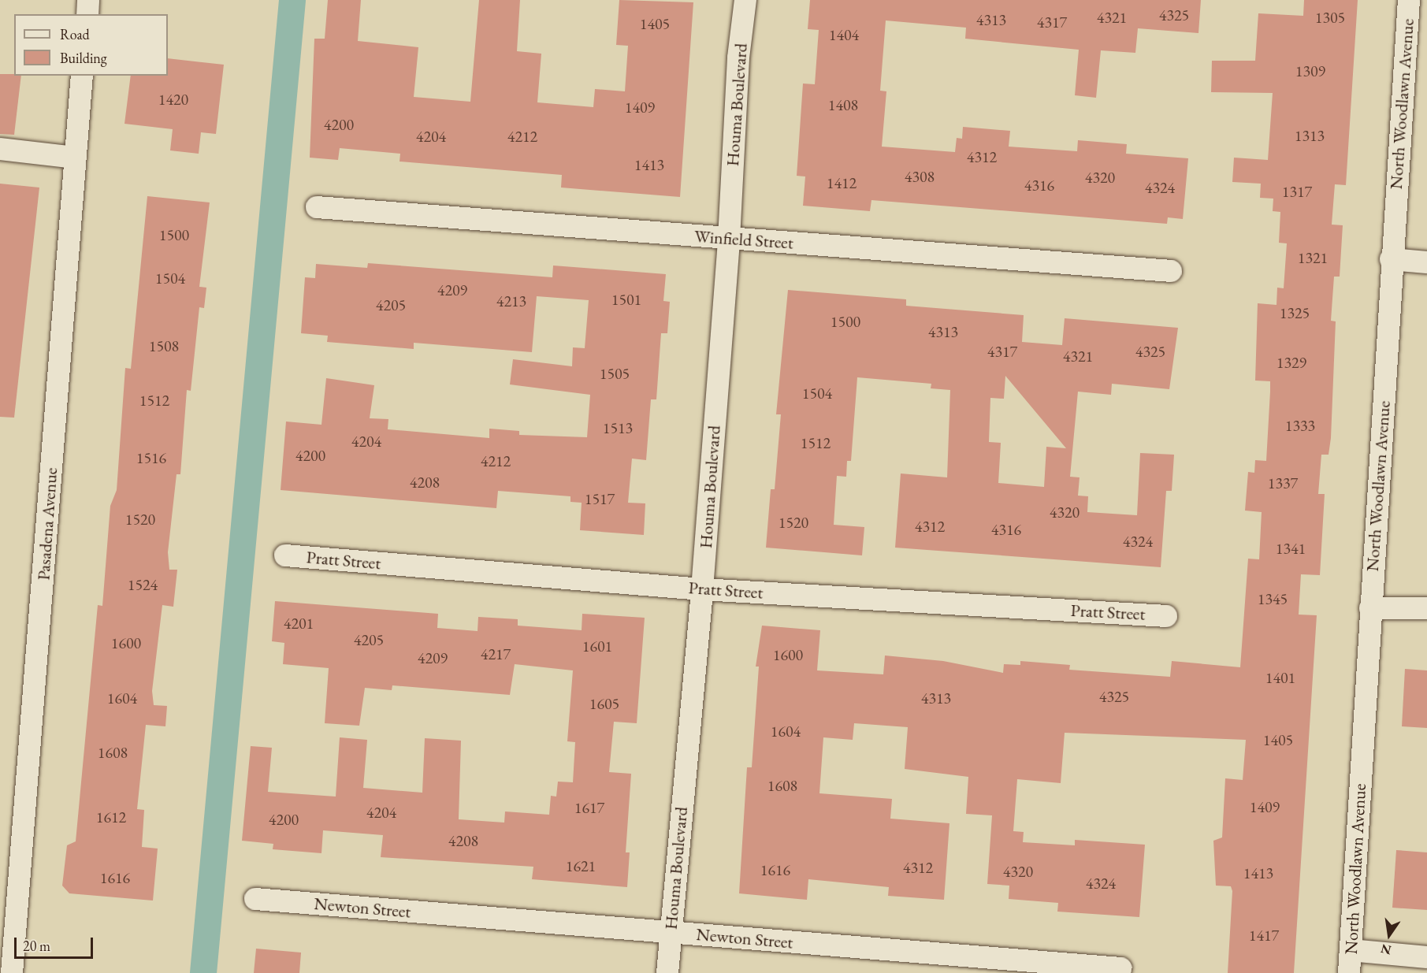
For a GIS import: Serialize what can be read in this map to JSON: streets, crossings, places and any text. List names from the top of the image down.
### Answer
{
  "streets": {
    "street": [
      "North Woodlawn Avenue",
      "Houma Boulevard",
      "Winfield Street",
      "Pasadena Avenue",
      "Pratt Street",
      "Newton Street"
    ]
  },
  "crossings": [
    ["Houma Boulevard", "Winfield Street"],
    ["Houma Boulevard", "Pratt Street"],
    ["Houma Boulevard", "Newton Street"]
  ],
  "house_numbers": [
    "4325",
    "4321",
    "1305",
    "4313",
    "4317",
    "1405",
    "1404",
    "1309",
    "1420",
    "1408",
    "1409",
    "4200",
    "1313",
    "4204",
    "4212",
    "4312",
    "1413",
    "4308",
    "4320",
    "1412",
    "4316",
    "4324",
    "1317",
    "1500",
    "1321",
    "1504",
    "4209",
    "1501",
    "4213",
    "4205",
    "1325",
    "1500",
    "4313",
    "1508",
    "4317",
    "4325",
    "4321",
    "1329",
    "1505",
    "1504",
    "1512",
    "1333",
    "1513",
    "4204",
    "1512",
    "4200",
    "1516",
    "4212",
    "4208",
    "1337",
    "1517",
    "4320",
    "1520",
    "1520",
    "4312",
    "4316",
    "4324",
    "1341",
    "1524",
    "1345",
    "4201",
    "4205",
    "1600",
    "1601",
    "4217",
    "1600",
    "4209",
    "1401",
    "4325",
    "1604",
    "4313",
    "1605",
    "1604",
    "1405",
    "1608",
    "1608",
    "1409",
    "1617",
    "4204",
    "1612",
    "4200",
    "4208",
    "1621",
    "4312",
    "1616",
    "4320",
    "1413",
    "1616",
    "4324",
    "1417"
  ],
  "legend": ["Road", "Building"],
  "scale_bar": "20 m",
  "north": "bottom"
}
